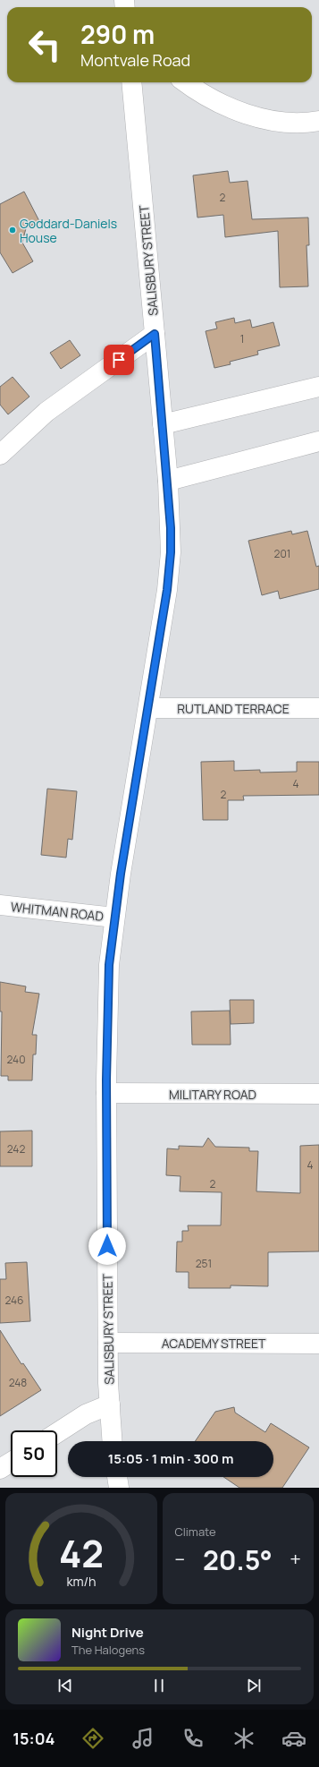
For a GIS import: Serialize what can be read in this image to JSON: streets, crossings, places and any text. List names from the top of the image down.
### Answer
{
  "streets": {
    "street": [
      "SALISBURY STREET",
      "RUTLAND TERRACE",
      "WHITMAN ROAD",
      "MILITARY ROAD",
      "ACADEMY STREET"
    ]
  },
  "crossings": [
    ["SALISBURY STREET", "RUTLAND TERRACE"],
    ["SALISBURY STREET", "WHITMAN ROAD"],
    ["SALISBURY STREET", "MILITARY ROAD"],
    ["SALISBURY STREET", "ACADEMY STREET"]
  ],
  "places": ["Goddard-Daniels House"],
  "house_numbers": [
    "2",
    "1",
    "201",
    "4",
    "2",
    "240",
    "242",
    "4",
    "2",
    "251",
    "246",
    "248"
  ],
  "page": {
    "turn": ["290 m", "Montvale Road"],
    "limit": "50",
    "trip": "15:05 · 1 min · 300 m",
    "tile": "Climate",
    "heat": ["−", "20.5°", "+"],
    "song": ["Night Drive", "The Halogens"],
    "tabs": "15:04",
    "gauge": ["42", "km/h"]
  }
}
